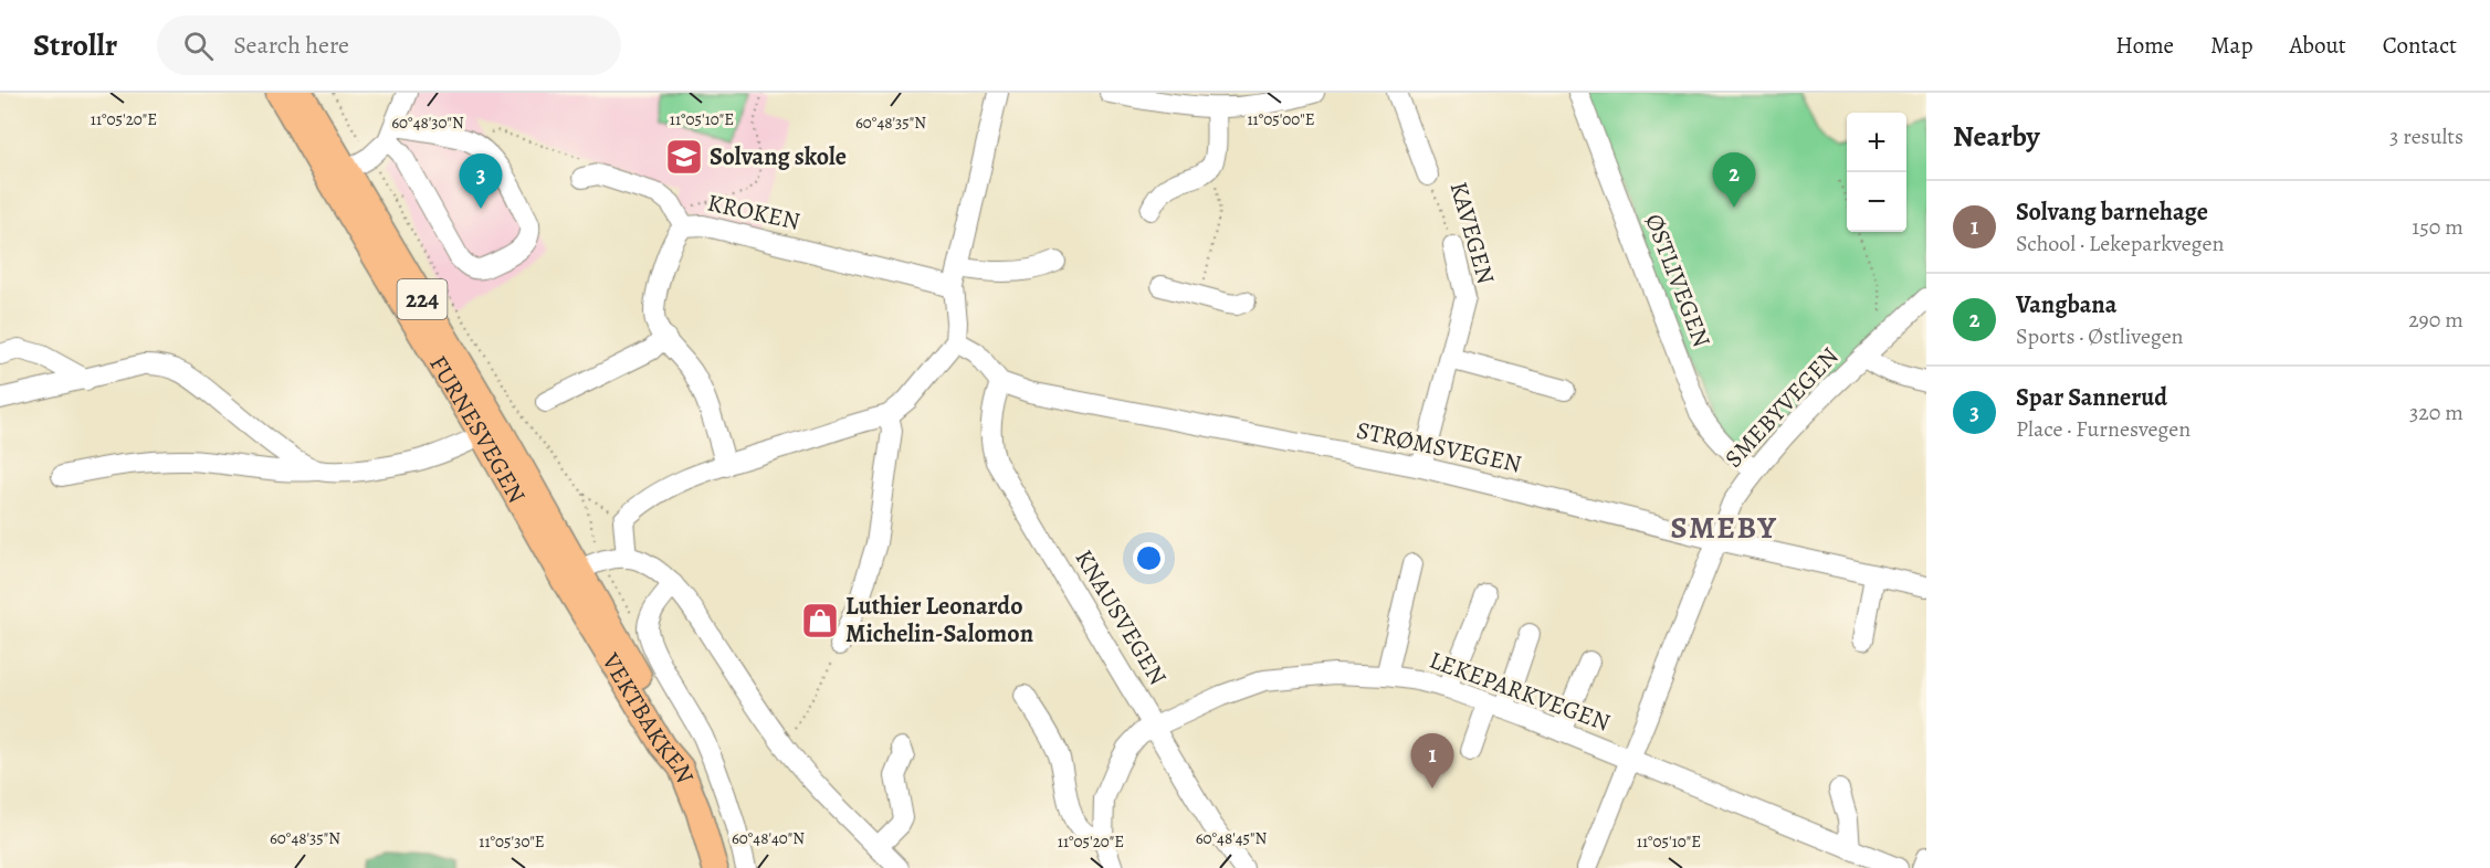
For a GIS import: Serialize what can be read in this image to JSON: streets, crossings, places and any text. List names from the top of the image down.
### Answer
{
  "streets": {
    "main road": ["224", "FURNESVEGEN", "VEKTBAKKEN"],
    "street": [
      "KROKEN",
      "KAVEGEN",
      "ØSTLIVEGEN",
      "SMEBYVEGEN",
      "STRØMSVEGEN",
      "KNAUSVEGEN",
      "LEKEPARKVEGEN"
    ]
  },
  "crossings": [
    ["KAVEGEN", "STRØMSVEGEN"],
    ["ØSTLIVEGEN", "SMEBYVEGEN"],
    ["SMEBYVEGEN", "STRØMSVEGEN"],
    ["SMEBYVEGEN", "LEKEPARKVEGEN"],
    ["FURNESVEGEN", "VEKTBAKKEN"],
    ["STRØMSVEGEN", "KNAUSVEGEN"],
    ["KNAUSVEGEN", "LEKEPARKVEGEN"]
  ],
  "districts": ["SMEBY"],
  "places": {
    "school or university": ["Solvang skole"],
    "shop": ["Luthier Leonardo Michelin-Salomon"]
  },
  "page": {
    "header": "Strollr",
    "search": "Search here",
    "nav": [
      "Home",
      "Map",
      "About",
      "Contact"
    ],
    "heading": ["Nearby", "3 results"],
    "map_buttons": ["+", "−"],
    "pins": ["2", "3", "1"],
    "list": [
      {
        "mark": "1",
        "name": "Solvang barnehage",
        "note": "School · Lekeparkvegen",
        "value": "150 m"
      },
      {
        "mark": "2",
        "name": "Vangbana",
        "note": "Sports · Østlivegen",
        "value": "290 m"
      },
      {
        "mark": "3",
        "name": "Spar Sannerud",
        "note": "Place · Furnesvegen",
        "value": "320 m"
      }
    ]
  },
  "coordinates": [
    "11°05'20\"E",
    "11°05'10\"E",
    "11°05'00\"E",
    "60°48'30\"N",
    "60°48'35\"N",
    "60°48'40\"N",
    "60°48'45\"N",
    "11°05'30\"E"
  ]
}
